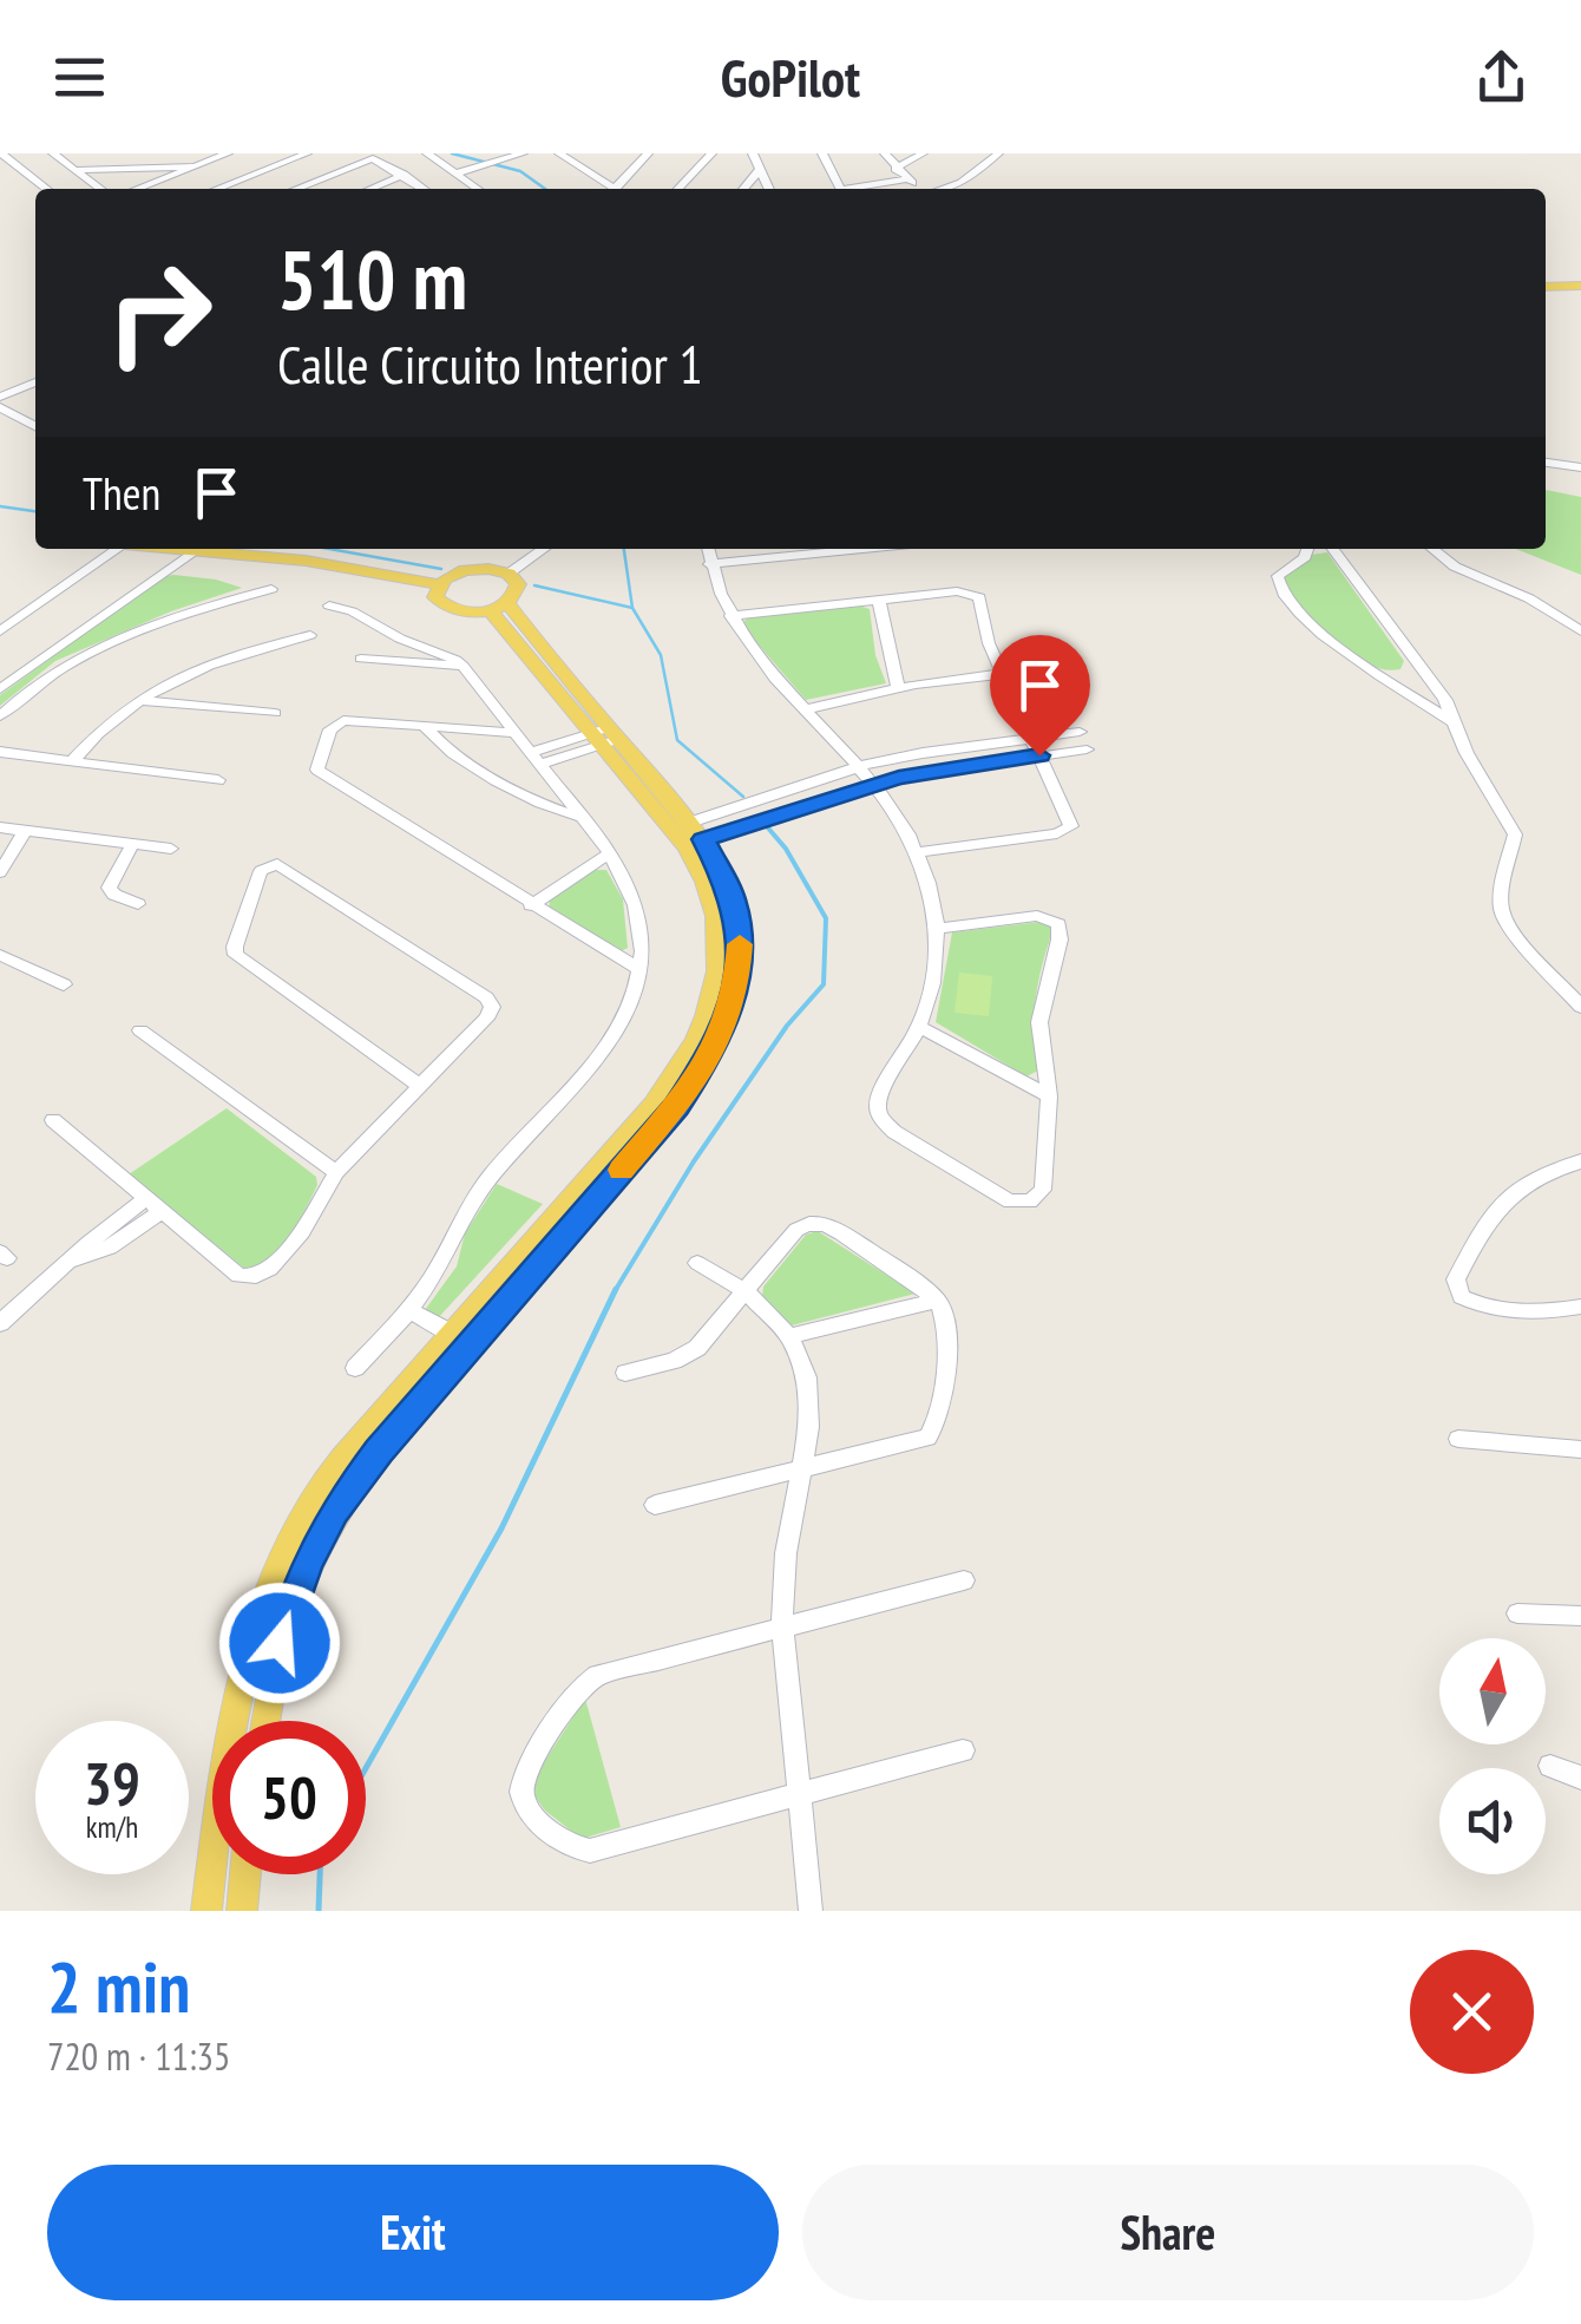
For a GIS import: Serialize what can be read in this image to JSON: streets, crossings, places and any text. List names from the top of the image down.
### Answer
{
  "north": "top",
  "page": {
    "header": "GoPilot",
    "turn": ["510 m", "Calle Circuito Interior 1"],
    "then": "Then",
    "speed": "39 km/h",
    "limit": "50",
    "heading": ["2 min", "720 m · 11:35"],
    "buttons": ["Exit", "Share"]
  }
}
